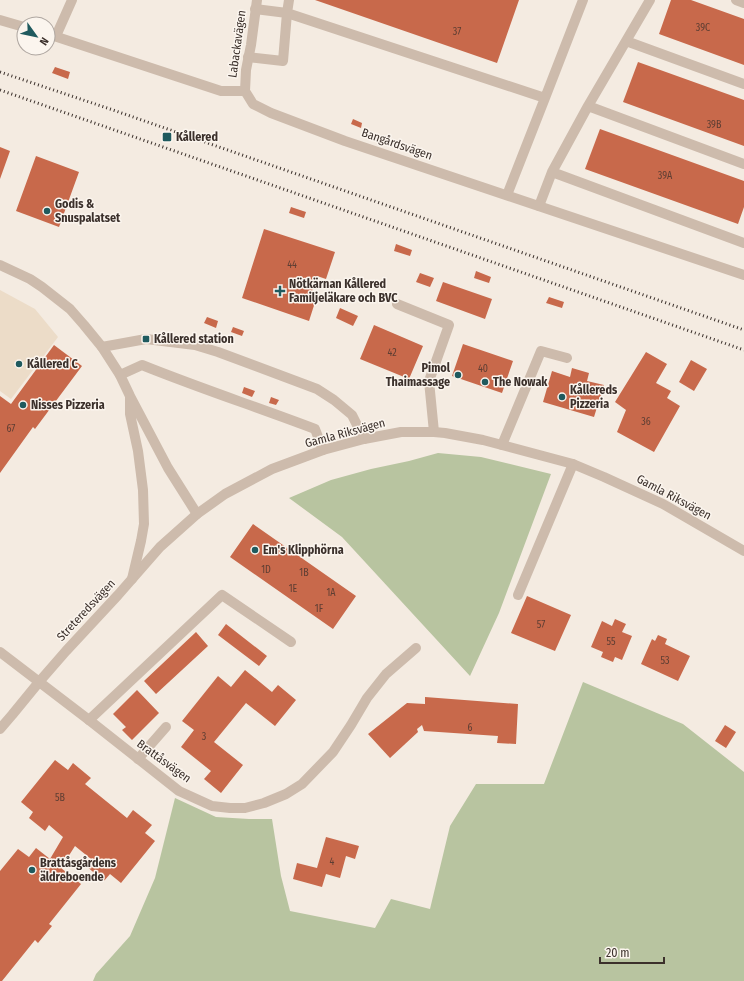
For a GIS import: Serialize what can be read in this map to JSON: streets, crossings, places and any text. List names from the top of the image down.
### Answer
{
  "streets": {
    "street": [
      "Labackavägen",
      "Bangårdsvägen",
      "Gamla Riksvägen",
      "Streteredsvägen",
      "Brattåsvägen"
    ]
  },
  "crossings": [
    ["Labackavägen", "Bangårdsvägen"],
    ["Gamla Riksvägen", "Streteredsvägen"],
    ["Streteredsvägen", "Brattåsvägen"]
  ],
  "places": {
    "transit": ["Kållered", "Kållered station"],
    "other": [
      "Godis & Snuspalatset",
      "Kållered C",
      "Pimol Thaimassage",
      "The Nowak",
      "Kållereds Pizzeria",
      "Nisses Pizzeria",
      "Em's Klipphörna",
      "Brattåsgårdens äldreboende"
    ],
    "health": ["Nötkärnan Kållered Familjeläkare och BVC"]
  },
  "house_numbers": [
    "39C",
    "37",
    "39B",
    "39A",
    "44",
    "42",
    "40",
    "36",
    "67",
    "1D",
    "1B",
    "1E",
    "1A",
    "1F",
    "57",
    "55",
    "53",
    "6",
    "3",
    "5B",
    "4"
  ],
  "scale_bar": "20 m",
  "north": "bottom right"
}
